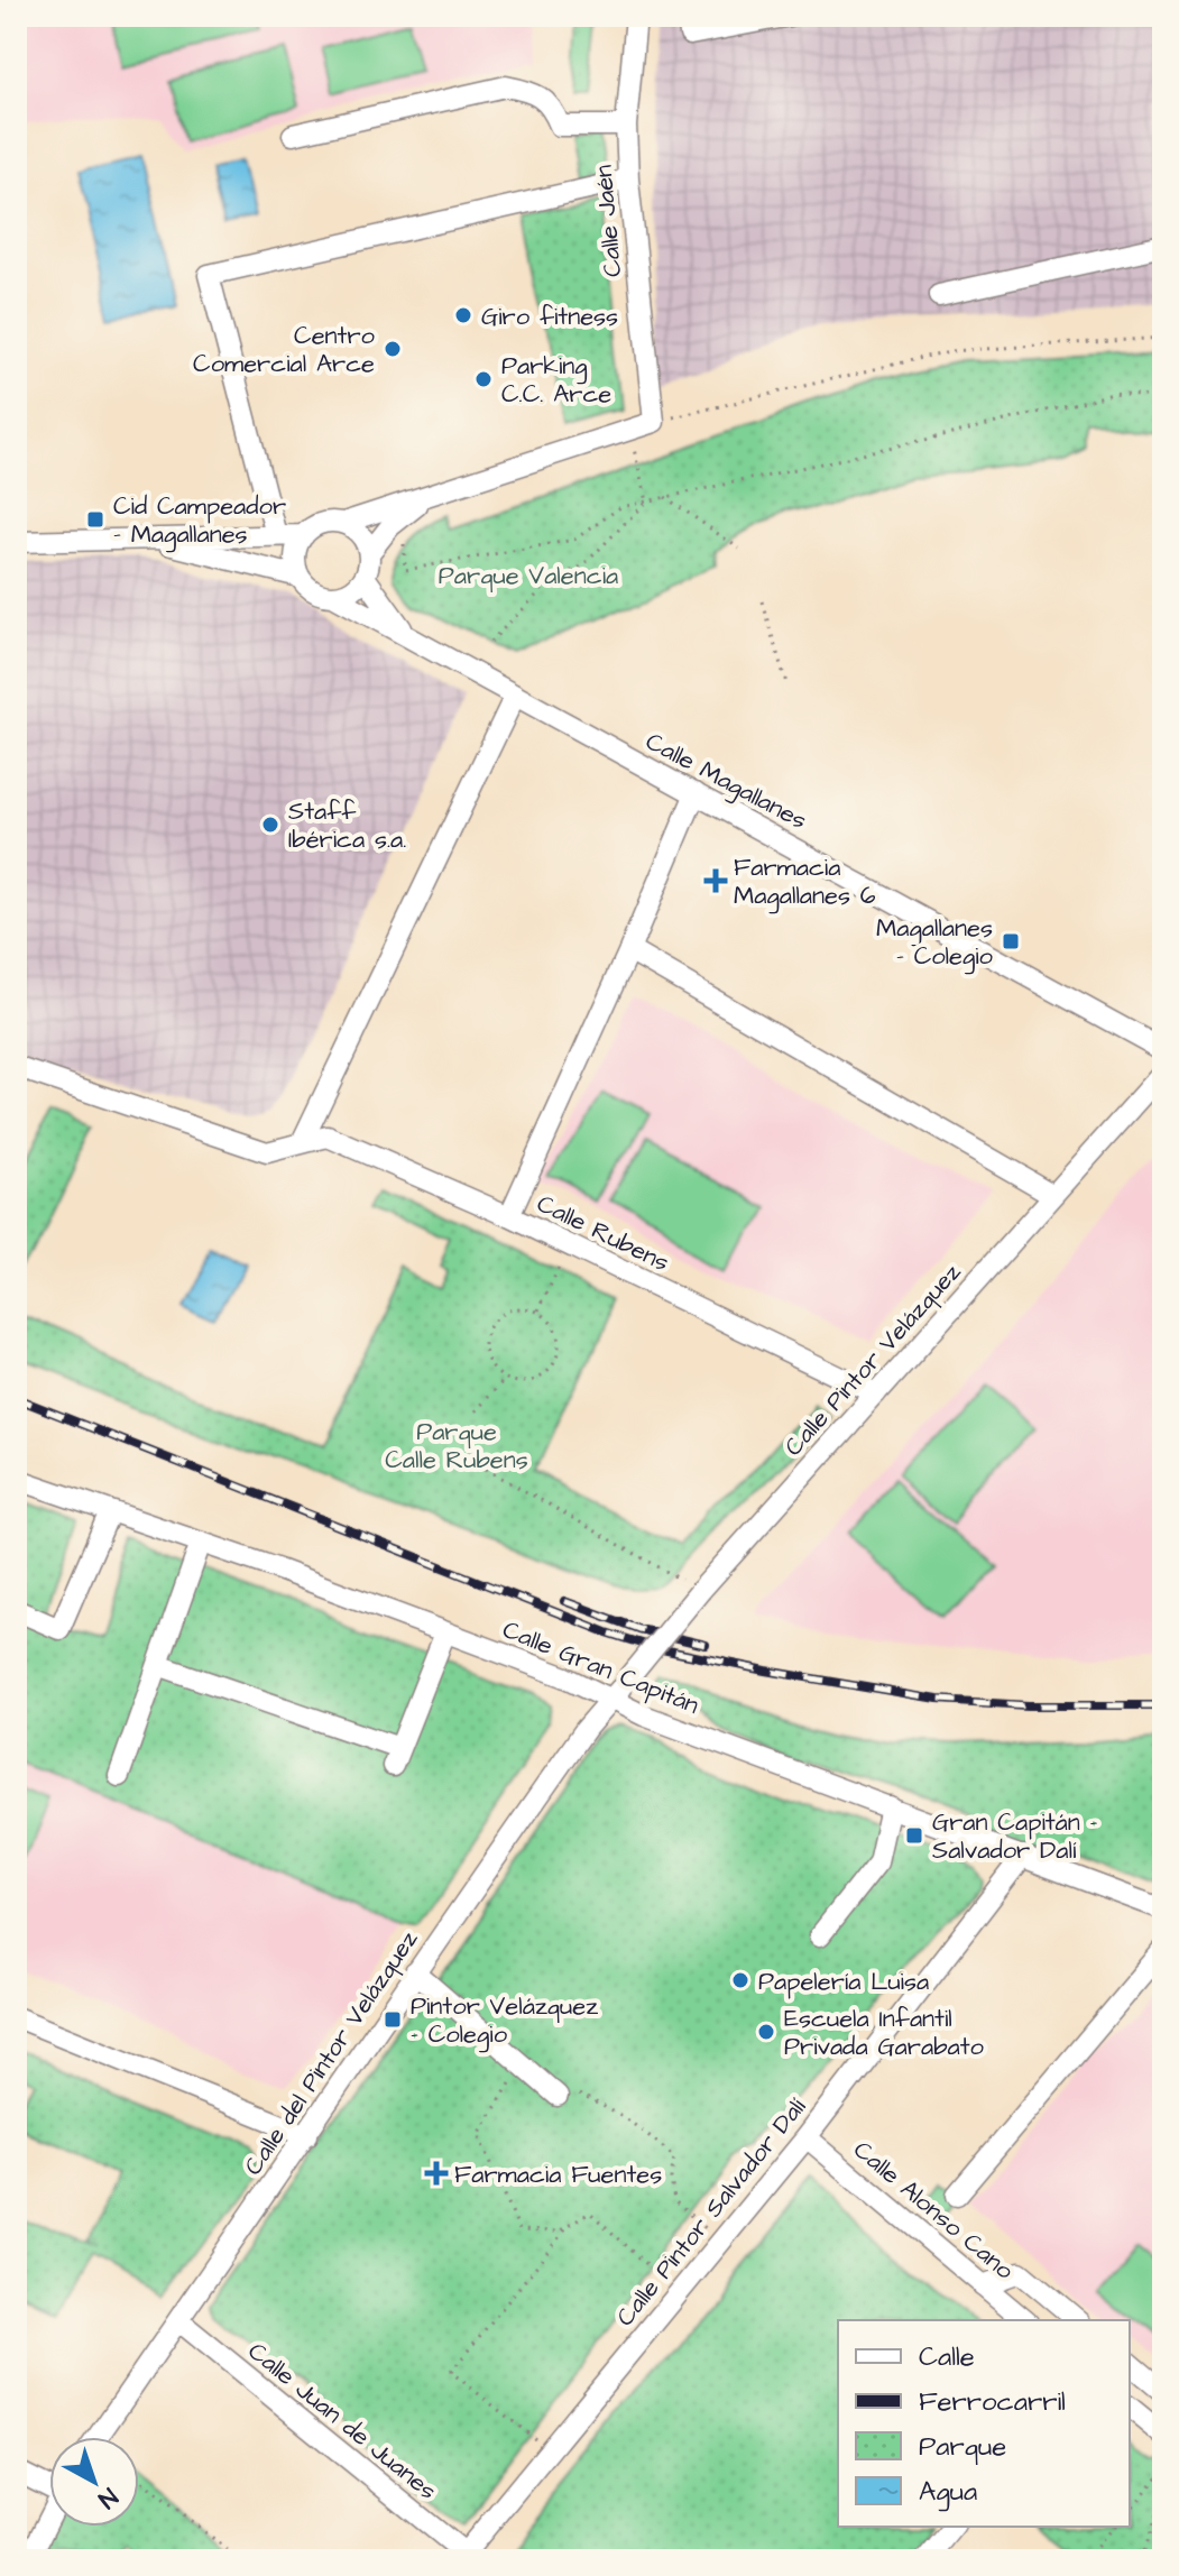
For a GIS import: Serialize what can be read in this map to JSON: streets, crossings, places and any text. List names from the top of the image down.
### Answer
{
  "streets": {
    "street": [
      "Calle Jaén",
      "Calle Magallanes",
      "Calle Rubens",
      "Calle Pintor Velázquez",
      "Calle Gran Capitán",
      "Calle del Pintor Velázquez",
      "Calle Alonso Cano",
      "Calle Pintor Salvador Dalí",
      "Calle Juan de Juanes"
    ]
  },
  "crossings": [
    ["Calle Rubens", "Calle Pintor Velázquez"],
    ["Calle Pintor Velázquez", "Calle Gran Capitán"],
    ["Calle Pintor Velázquez", "Calle del Pintor Velázquez"],
    ["Calle Gran Capitán", "Calle del Pintor Velázquez"],
    ["Calle Gran Capitán", "Calle Pintor Salvador Dalí"],
    ["Calle del Pintor Velázquez", "Calle Juan de Juanes"],
    ["Calle Alonso Cano", "Calle Pintor Salvador Dalí"],
    ["Calle Pintor Salvador Dalí", "Calle Juan de Juanes"]
  ],
  "parks": ["Parque Valencia", "Parque Calle Rubens"],
  "places": {
    "other": [
      "Giro fitness",
      "Centro Comercial Arce",
      "Parking C.C. Arce",
      "Staff Ibérica s.a.",
      "Papelería Luisa",
      "Escuela Infantil Privada Garabato"
    ],
    "transit": [
      "Cid Campeador - Magallanes",
      "Magallanes - Colegio",
      "Gran Capitán - Salvador Dalí",
      "Pintor Velázquez - Colegio"
    ],
    "health": ["Farmacia Magallanes 6", "Farmacia Fuentes"]
  },
  "legend": [
    "Calle",
    "Ferrocarril",
    "Parque",
    "Agua"
  ],
  "north": "bottom right"
}
